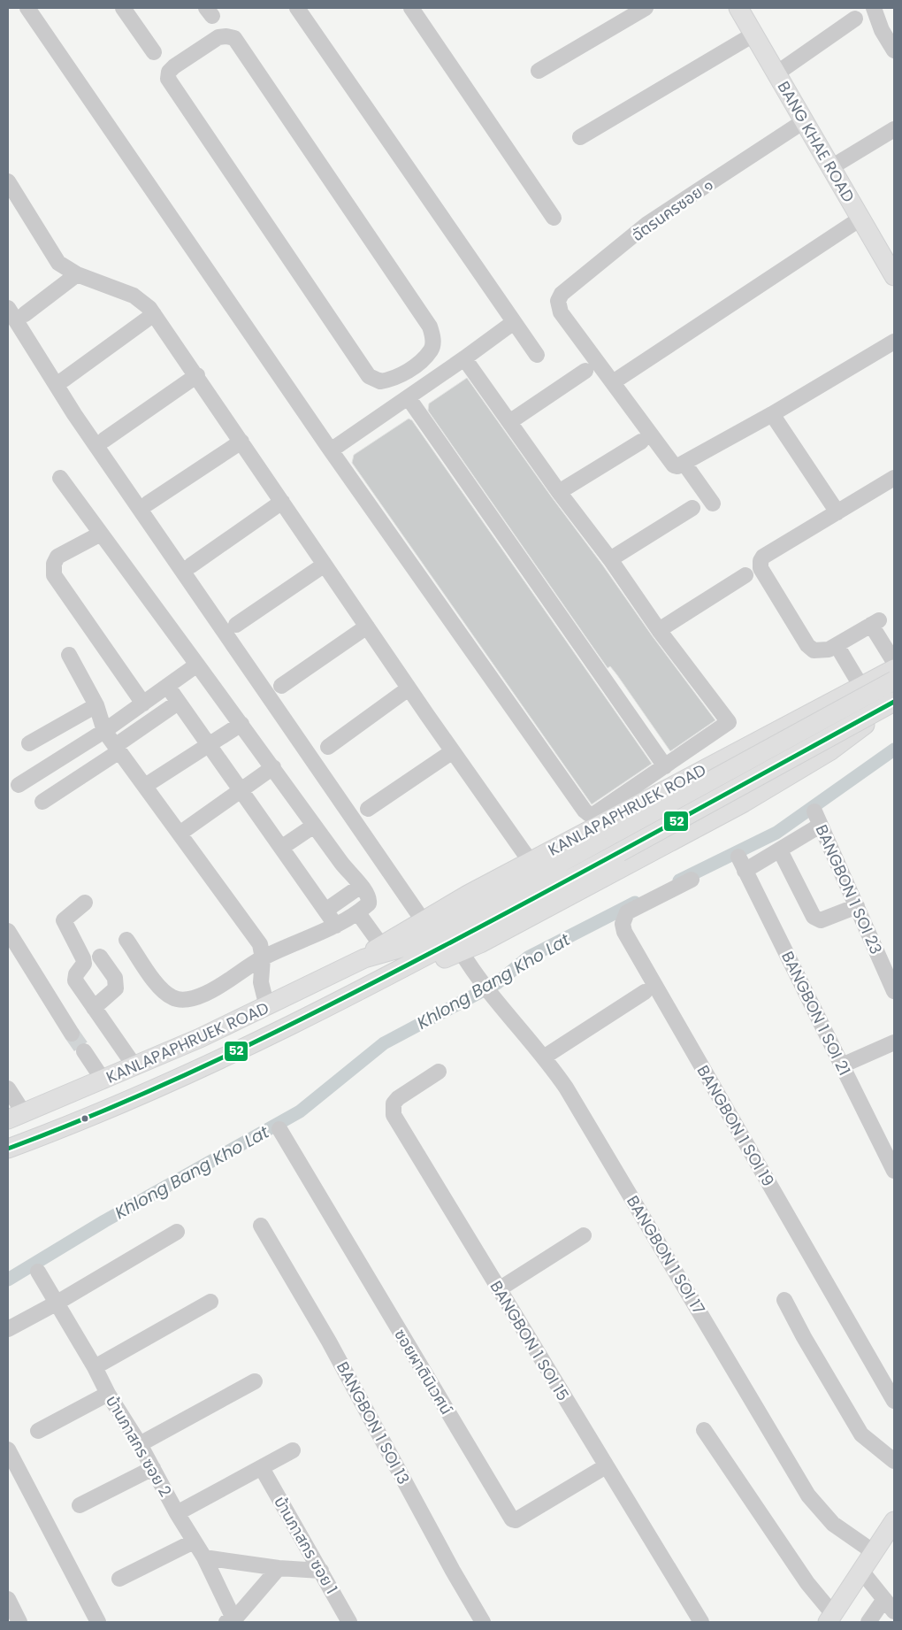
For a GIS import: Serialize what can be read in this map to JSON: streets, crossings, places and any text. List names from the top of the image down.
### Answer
{
  "streets": {
    "main road": ["BANG KHAE ROAD", "KANLAPAPHRUEK ROAD"],
    "street": [
      "ฉัตรนครซอย ๑",
      "BANGBON 1 SOI 23",
      "BANGBON 1 SOI 21",
      "BANGBON 1 SOI 19",
      "BANGBON 1 SOI 17",
      "BANGBON 1 SOI 15",
      "ซอยผาตินิเวศน์",
      "BANGBON 1 SOI 13",
      "บ้านภาสกร ซอย 2",
      "บ้านภาสกร ซอย 1"
    ]
  },
  "crossings": [
    ["BANG KHAE ROAD", "ฉัตรนครซอย ๑"],
    ["KANLAPAPHRUEK ROAD", "BANGBON 1 SOI 17"],
    ["BANGBON 1 SOI 15", "ซอยผาตินิเวศน์"]
  ],
  "water": ["Khlong Bang Kho Lat"],
  "lines": ["transit line 52"]
}
